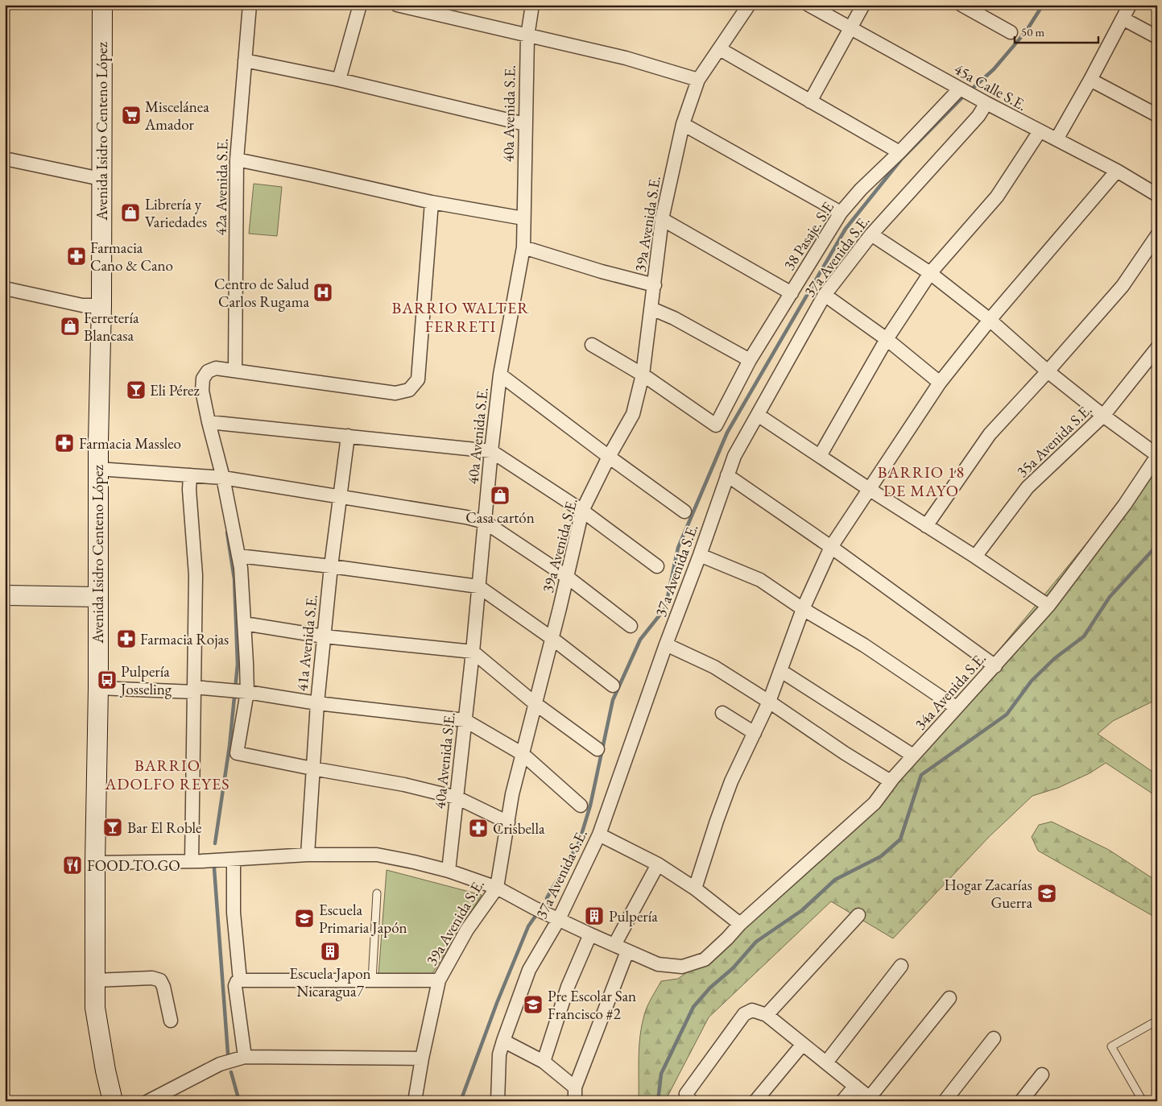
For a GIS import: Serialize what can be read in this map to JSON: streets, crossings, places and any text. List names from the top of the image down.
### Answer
{
  "streets": {
    "street": [
      "45a Calle S.E.",
      "40a Avenida S.E.",
      "Avenida Isidro Centeno López",
      "42a Avenida S.E.",
      "39a Avenida S.E.",
      "38 Pasaje. S.E",
      "37a Avenida S.E.",
      "35a Avenida S.E.",
      "41a Avenida S.E.",
      "34a Avenida S.E."
    ]
  },
  "crossings": [
    ["45a Calle S.E.", "38 Pasaje. S.E"],
    ["45a Calle S.E.", "37a Avenida S.E."],
    ["40a Avenida S.E.", "34a Avenida S.E."],
    ["Avenida Isidro Centeno López", "34a Avenida S.E."],
    ["39a Avenida S.E.", "38 Pasaje. S.E"],
    ["39a Avenida S.E.", "34a Avenida S.E."],
    ["37a Avenida S.E.", "34a Avenida S.E."],
    ["41a Avenida S.E.", "34a Avenida S.E."]
  ],
  "districts": ["BARRIO WALTER FERRETI", "BARRIO 18 DE MAYO", "BARRIO ADOLFO REYES"],
  "places": {
    "supermarket": ["Miscelánea Amador"],
    "shop": ["Librería y Variedades", "Ferretería Blancasa", "Casa cartón"],
    "pharmacy": [
      "Farmacia Cano & Cano",
      "Farmacia Massleo",
      "Farmacia Rojas",
      "Crisbella"
    ],
    "hospital": ["Centro de Salud Carlos Rugama"],
    "bar": ["Eli Pérez", "Bar El Roble"],
    "bus stop": ["Pulpería Josseling"],
    "restaurant": ["FOOD TO GO"],
    "school or university": ["Hogar Zacarías Guerra", "Escuela Primaria Japón", "Pre Escolar San Francisco #2"],
    "building": ["Pulpería", "Escuela Japon Nicaragua7"]
  },
  "scale_bar": "50 m"
}
